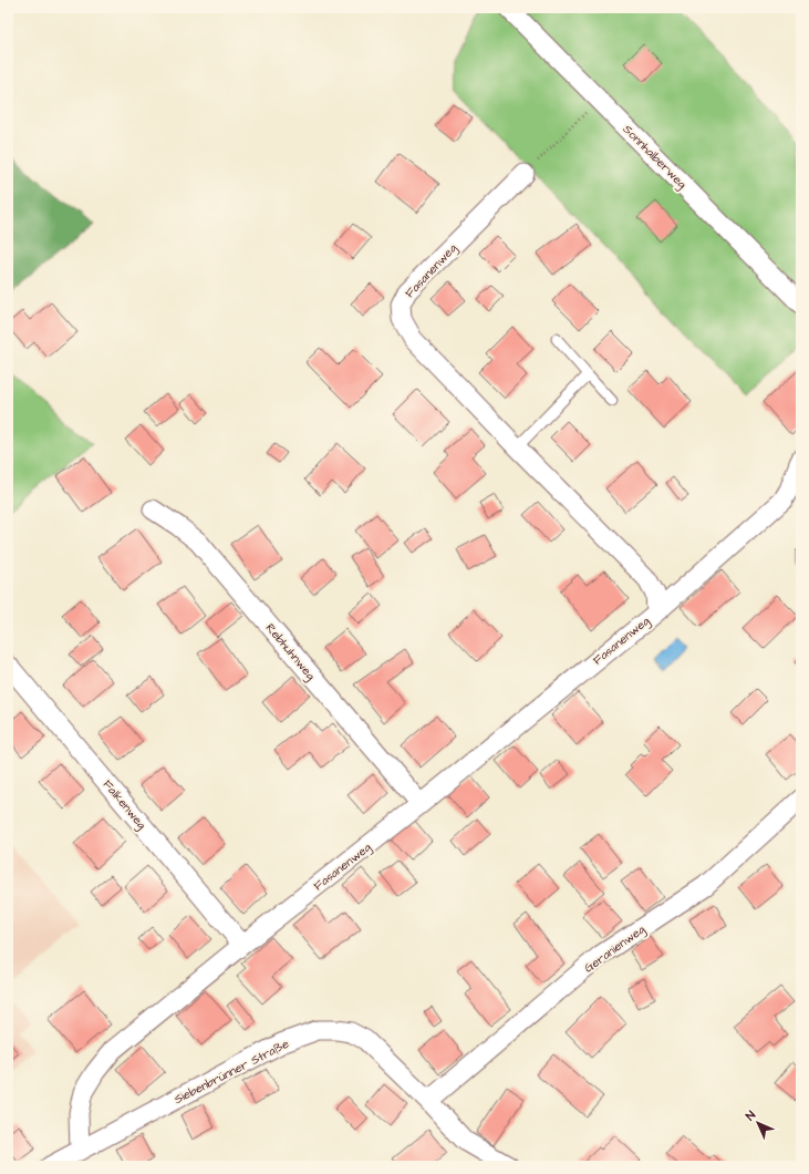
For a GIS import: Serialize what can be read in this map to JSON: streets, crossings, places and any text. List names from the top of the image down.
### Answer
{
  "streets": {
    "street": [
      "Sonnhalberweg",
      "Fasanenweg",
      "Rebhuhnweg",
      "Falkenweg",
      "Geranienweg",
      "Siebenbrünner Straße"
    ]
  },
  "crossings": [
    ["Fasanenweg", "Rebhuhnweg"],
    ["Fasanenweg", "Falkenweg"],
    ["Fasanenweg", "Siebenbrünner Straße"],
    ["Geranienweg", "Siebenbrünner Straße"]
  ],
  "north": "top left"
}
